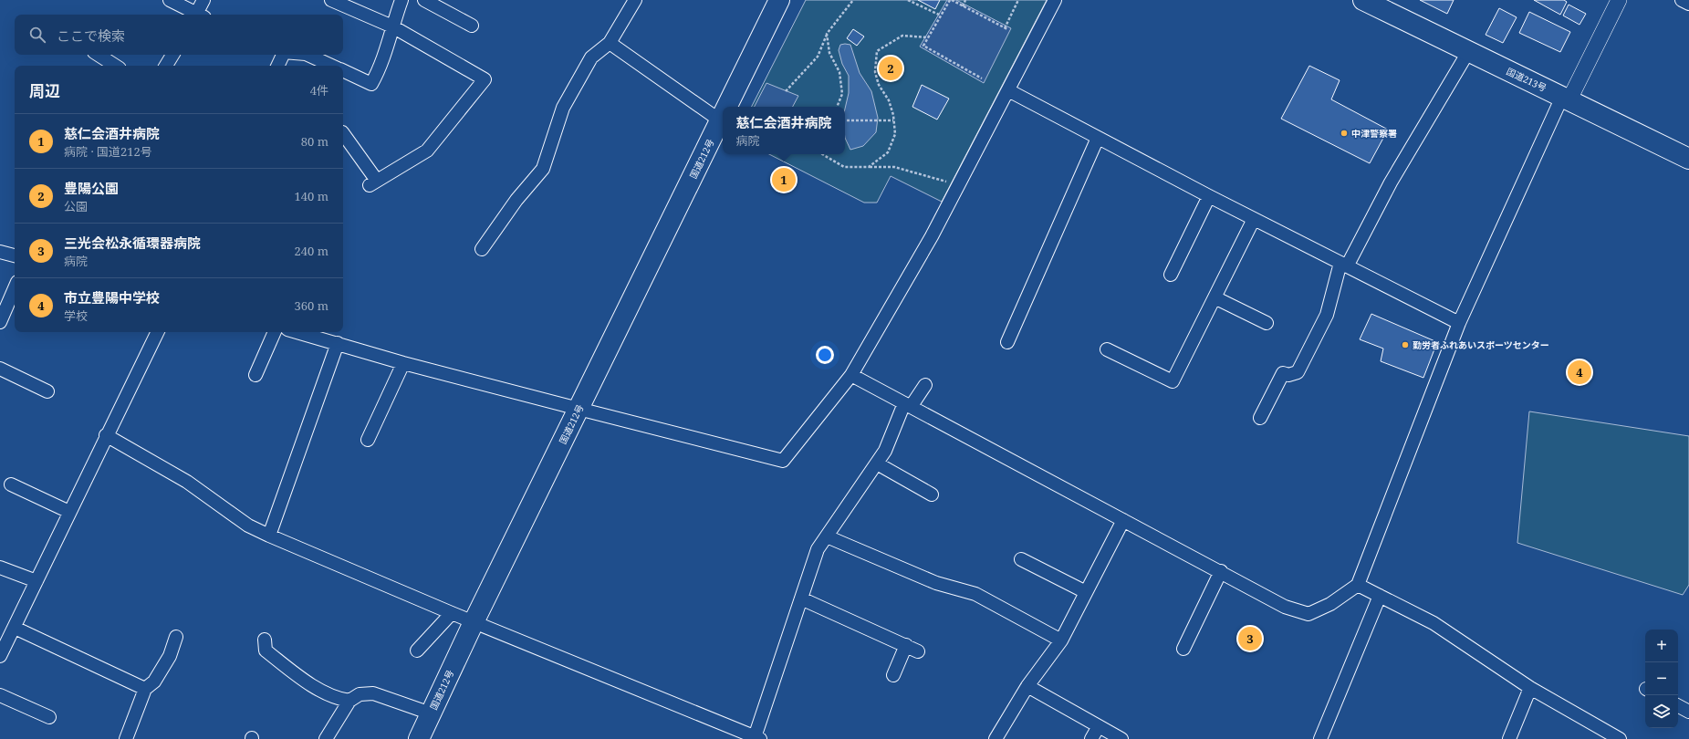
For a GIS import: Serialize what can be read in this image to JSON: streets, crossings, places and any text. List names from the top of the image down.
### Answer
{
  "streets": {
    "highway": ["国道213号", "国道212号"]
  },
  "places": ["中津警察署", "勤労者ふれあいスポーツセンター"],
  "page": {
    "search": "ここで検索",
    "pins": [
      "2",
      "1",
      "4",
      "3"
    ],
    "heading": ["周辺", "4件"],
    "popup": ["慈仁会酒井病院", "病院"],
    "list": [
      {
        "mark": "1",
        "name": "慈仁会酒井病院",
        "note": "病院 · 国道212号",
        "value": "80 m"
      },
      {
        "mark": "2",
        "name": "豊陽公園",
        "note": "公園",
        "value": "140 m"
      },
      {
        "mark": "3",
        "name": "三光会松永循環器病院",
        "note": "病院",
        "value": "240 m"
      },
      {
        "mark": "4",
        "name": "市立豊陽中学校",
        "note": "学校",
        "value": "360 m"
      }
    ],
    "map_buttons": ["+", "−"]
  }
}
